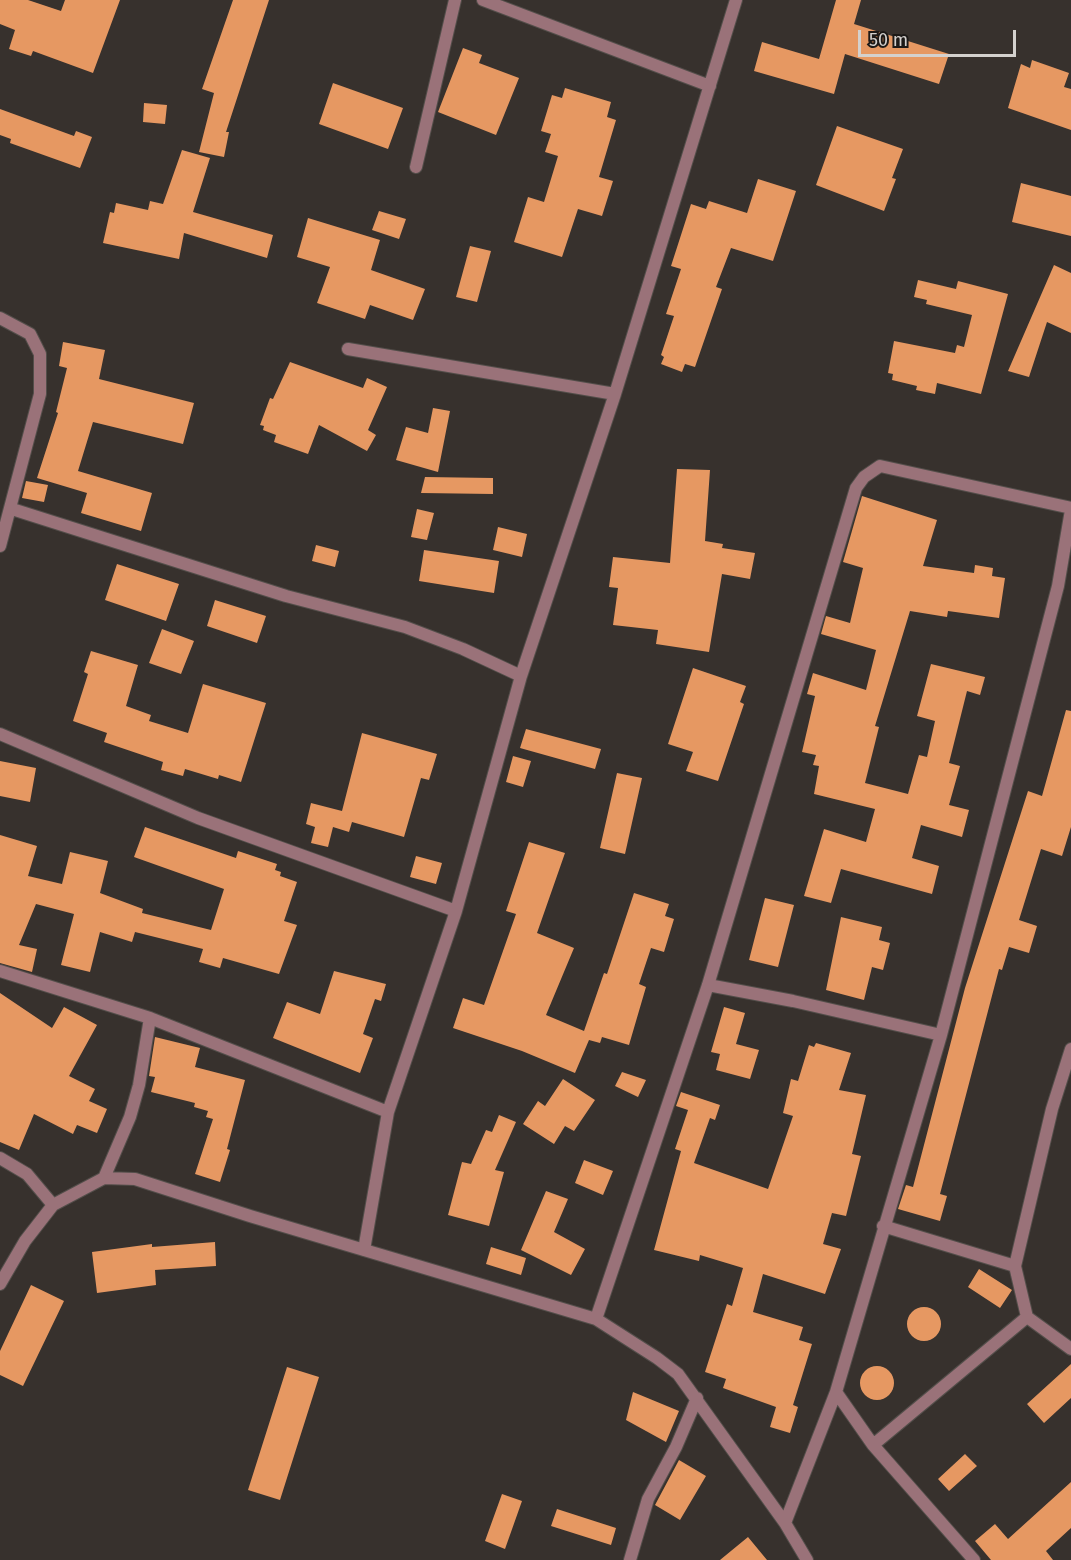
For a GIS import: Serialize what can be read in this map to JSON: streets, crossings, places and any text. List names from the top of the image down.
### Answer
{
  "scale_bar": "50 m"
}
